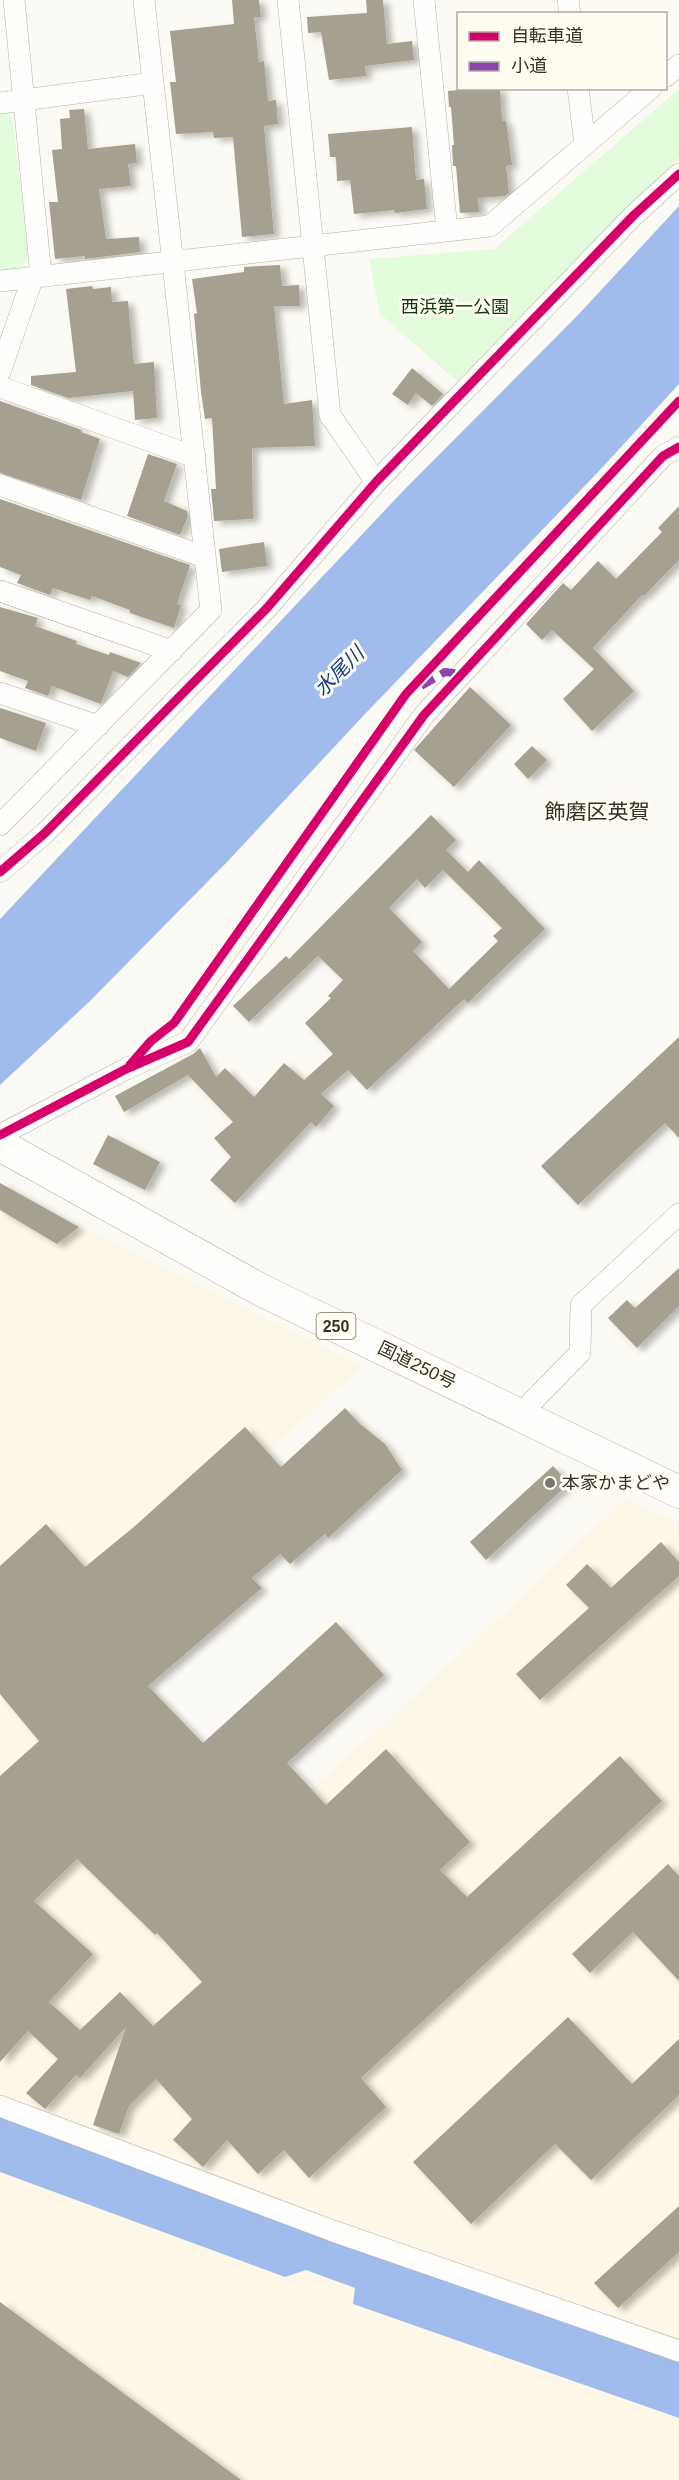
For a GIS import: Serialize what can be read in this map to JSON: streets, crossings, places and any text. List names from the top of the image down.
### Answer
{
  "streets": {
    "highway": ["250", "国道250号"]
  },
  "districts": ["飾磨区英賀"],
  "water": ["水尾川"],
  "parks": ["西浜第一公園"],
  "places": ["本家かまどや"],
  "legend": ["自転車道", "小道"]
}
